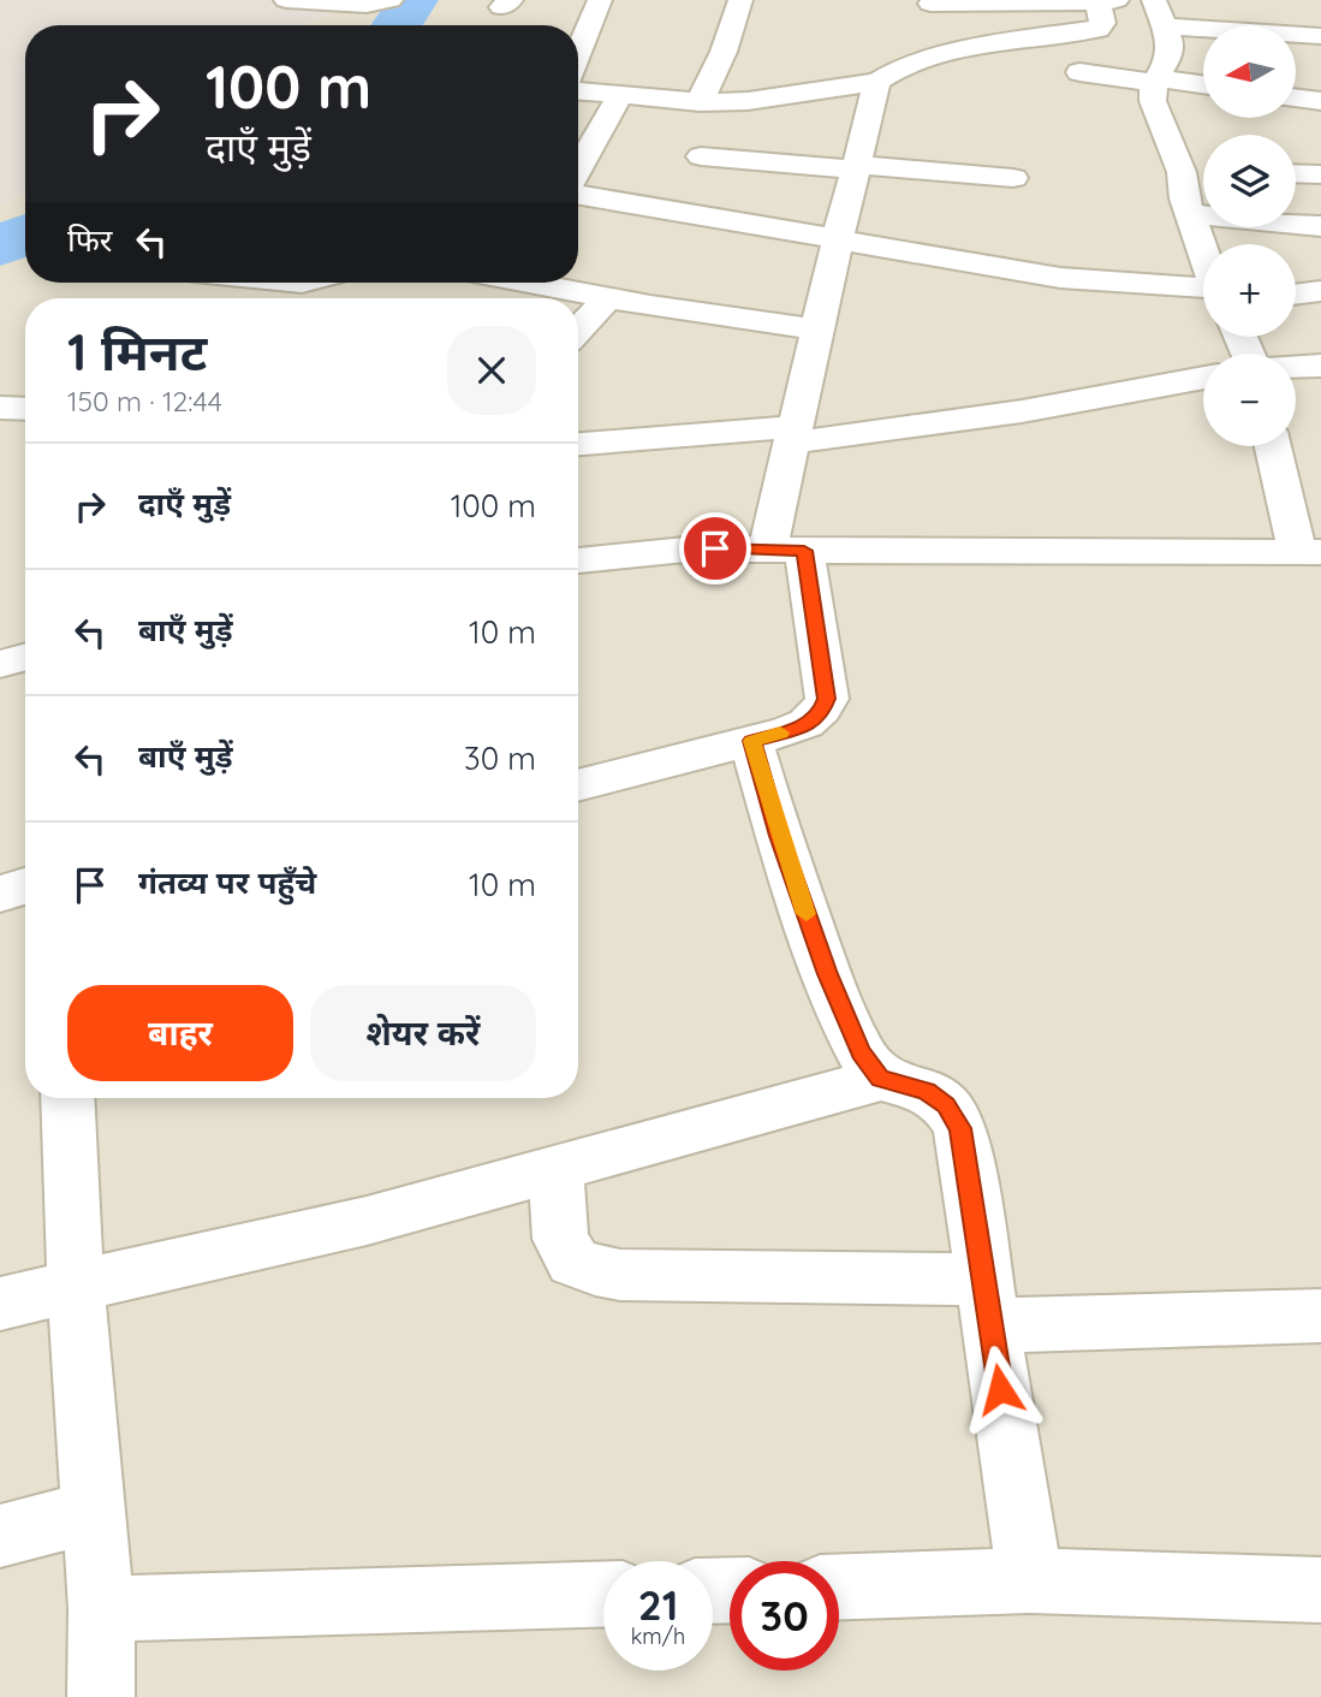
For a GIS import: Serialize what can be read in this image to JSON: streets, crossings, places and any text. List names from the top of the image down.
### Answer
{
  "north": "left",
  "page": {
    "map_buttons": ["+", "−"],
    "turn": ["100 m", "दाएँ मुड़ें"],
    "then": "फिर",
    "heading": ["1 मिनट", "150 m · 12:44"],
    "list": [
      {
        "name": "दाएँ मुड़ें",
        "value": "100 m"
      },
      {
        "name": "बाएँ मुड़ें",
        "value": "10 m"
      },
      {
        "name": "बाएँ मुड़ें",
        "value": "30 m"
      },
      {
        "name": "गंतव्य पर पहुँचे",
        "value": "10 m"
      }
    ],
    "buttons": ["बाहर", "शेयर करें"],
    "speed": "21 km/h",
    "limit": "30"
  }
}
